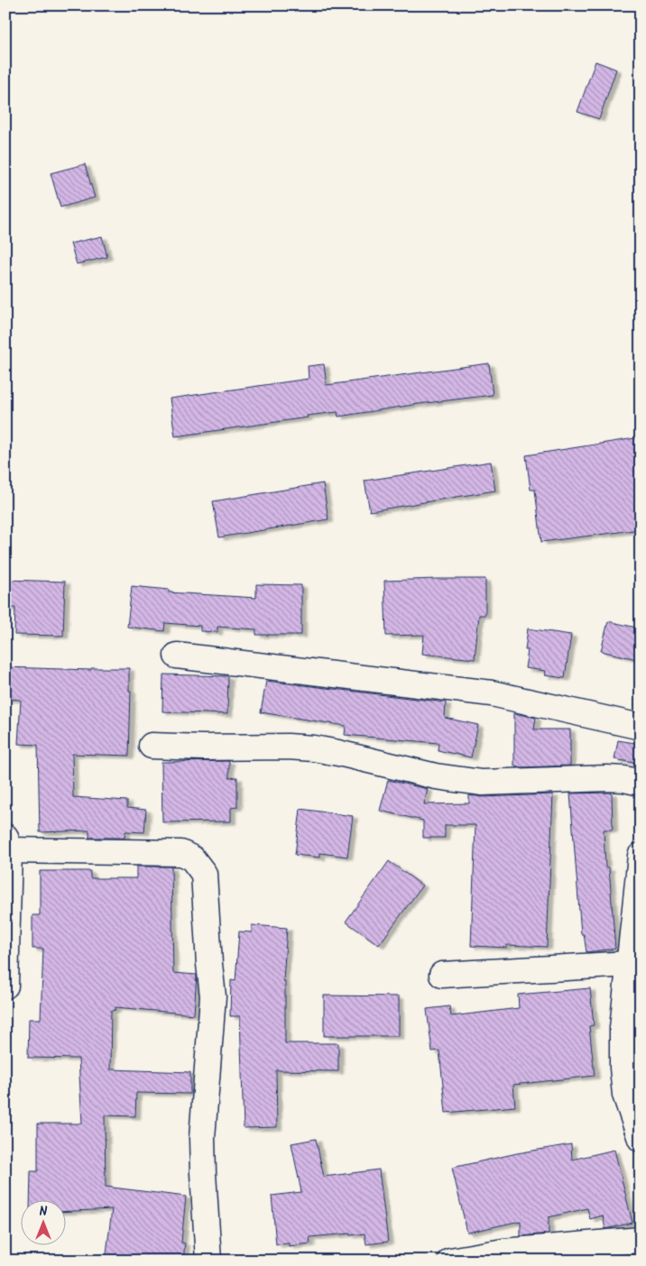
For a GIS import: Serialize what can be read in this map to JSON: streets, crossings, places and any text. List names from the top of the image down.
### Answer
{
  "north": "top"
}
